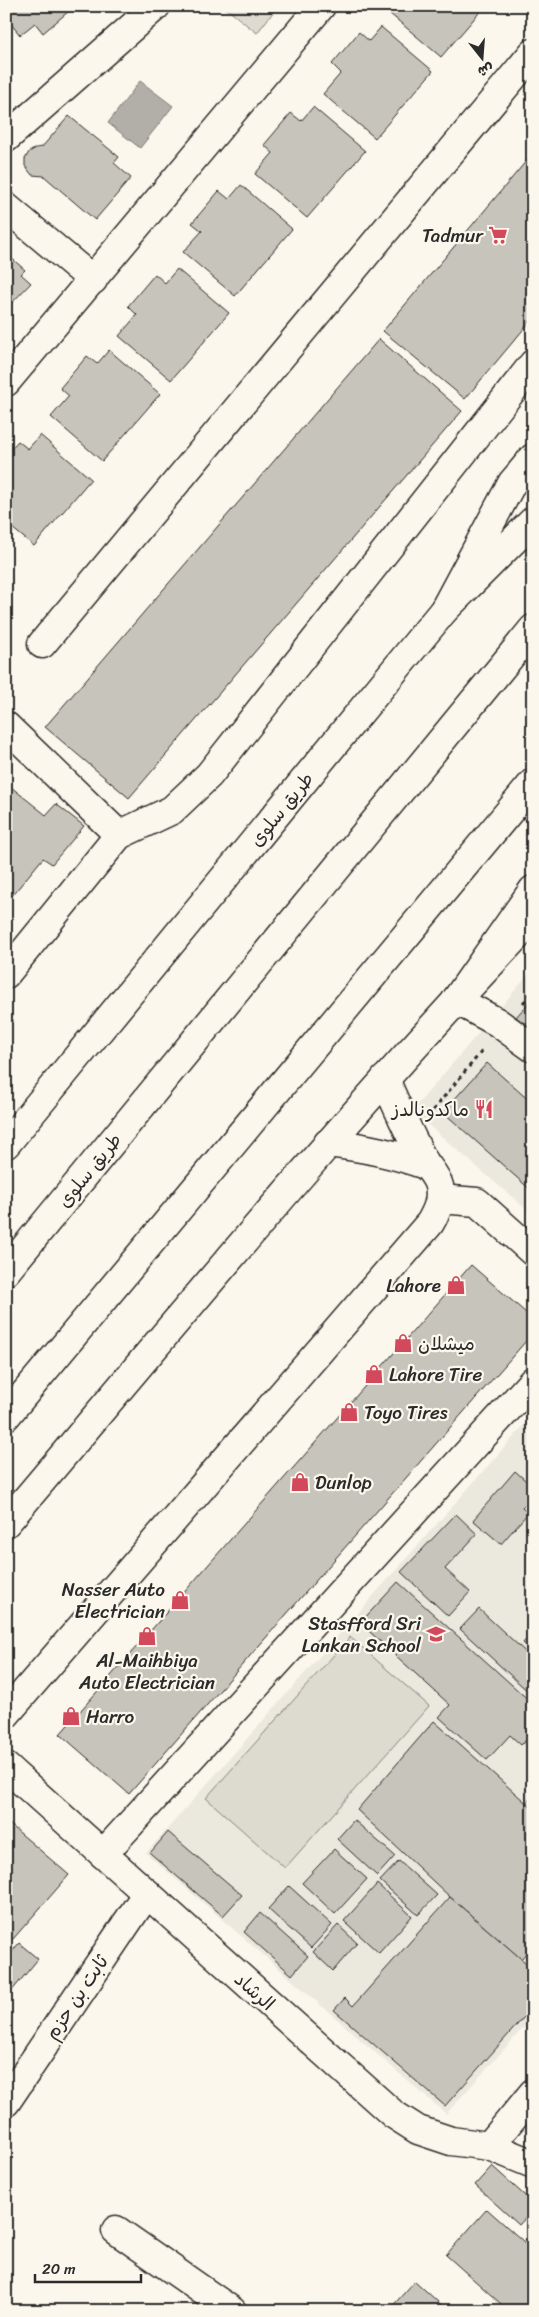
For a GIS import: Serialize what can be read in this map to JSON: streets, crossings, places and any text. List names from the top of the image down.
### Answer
{
  "streets": {
    "main road": ["طريق سلوى", "الرشاد", "ثابت بن حزم"]
  },
  "crossings": [
    ["الرشاد", "ثابت بن حزم"]
  ],
  "places": {
    "supermarket": ["Tadmur"],
    "restaurant": ["ماكدونالدز"],
    "shop": [
      "Lahore",
      "ميشلان",
      "Lahore Tire",
      "Toyo Tires",
      "Dunlop",
      "Nasser Auto Electrician",
      "Al-Maihbiya Auto Electrician",
      "Harro"
    ],
    "school or university": ["Stasfford Sri Lankan School"]
  },
  "scale_bar": "20 m",
  "north": "bottom"
}
